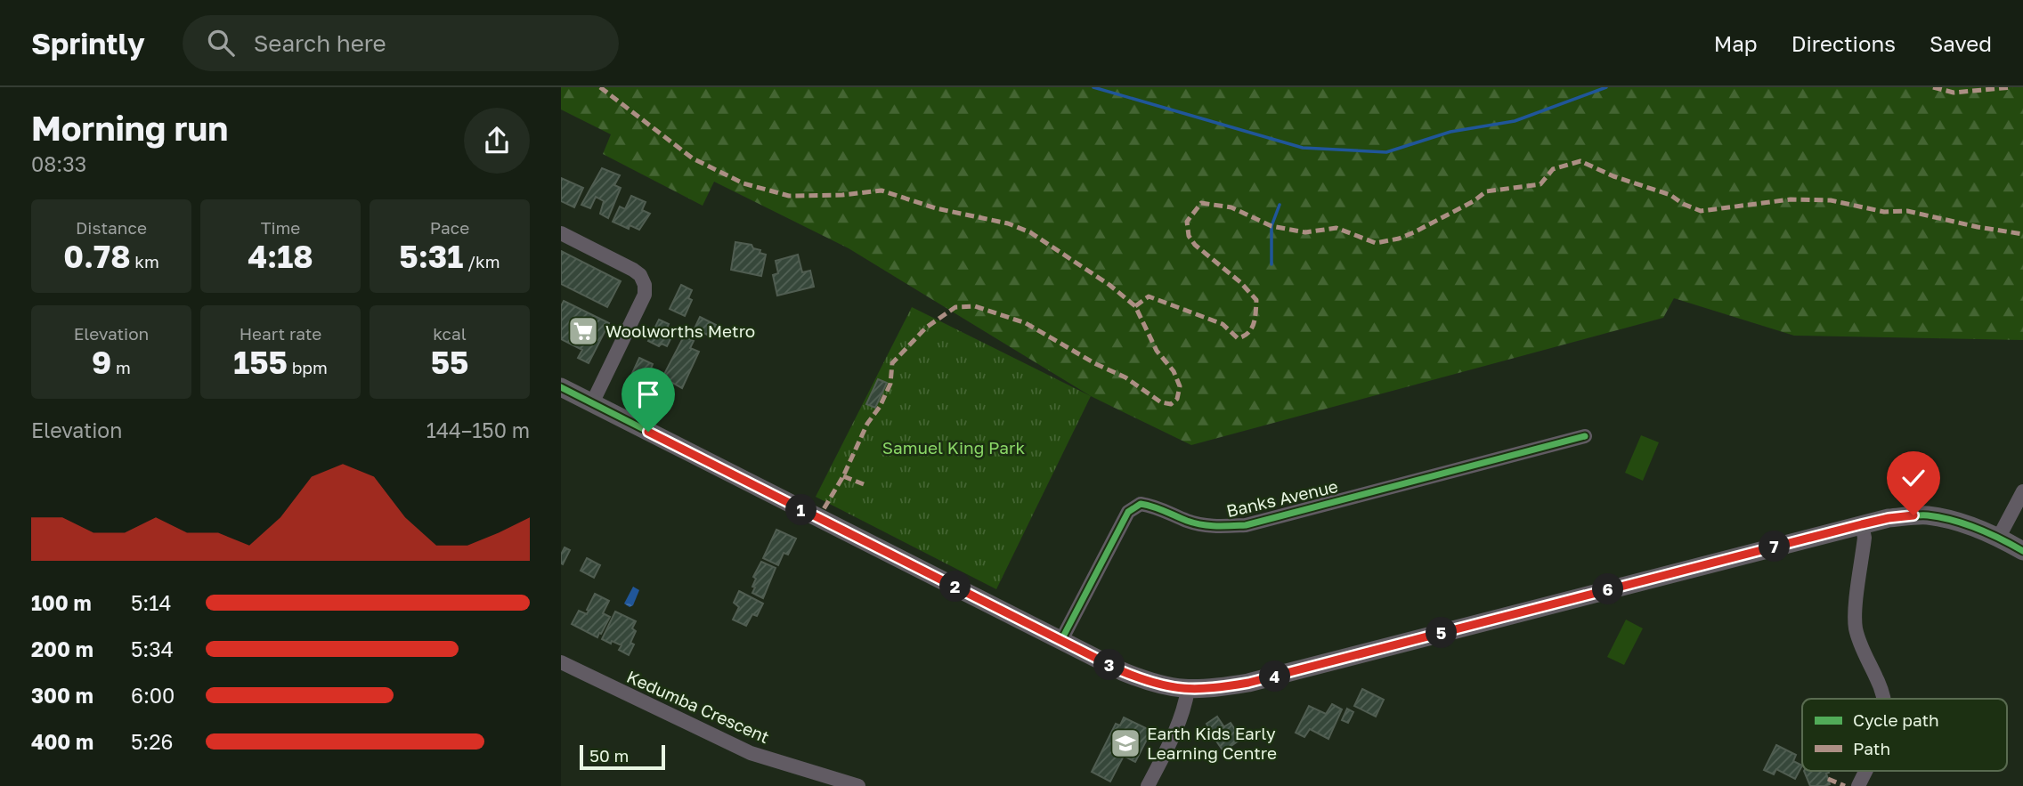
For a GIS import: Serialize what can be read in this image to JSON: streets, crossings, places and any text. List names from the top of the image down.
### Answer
{
  "streets": {
    "street": ["Banks Avenue", "Kedumba Crescent"]
  },
  "parks": ["Samuel King Park"],
  "places": {
    "supermarket": ["Woolworths Metro"],
    "school or university": ["Earth Kids Early Learning Centre"]
  },
  "legend": ["Cycle path", "Path"],
  "scale_bar": "50 m",
  "page": {
    "header": "Sprintly",
    "search": "Search here",
    "nav": ["Map", "Directions", "Saved"],
    "heading": ["Morning run", "08:33"],
    "stats": [
      ["Distance", "0.78 km"],
      ["Time", "4:18"],
      ["Pace", "5:31 /km"],
      ["Elevation", "9 m"],
      ["Heart rate", "155 bpm"],
      ["kcal", "55"]
    ],
    "chart": ["Elevation", "144–150 m"],
    "pins": [
      "1",
      "7",
      "2",
      "6",
      "5",
      "3",
      "4"
    ],
    "list": [
      {
        "name": "100 m",
        "note": "5:14"
      },
      {
        "name": "200 m",
        "note": "5:34"
      },
      {
        "name": "300 m",
        "note": "6:00"
      },
      {
        "name": "400 m",
        "note": "5:26"
      }
    ],
    "scale": "50 m"
  }
}
